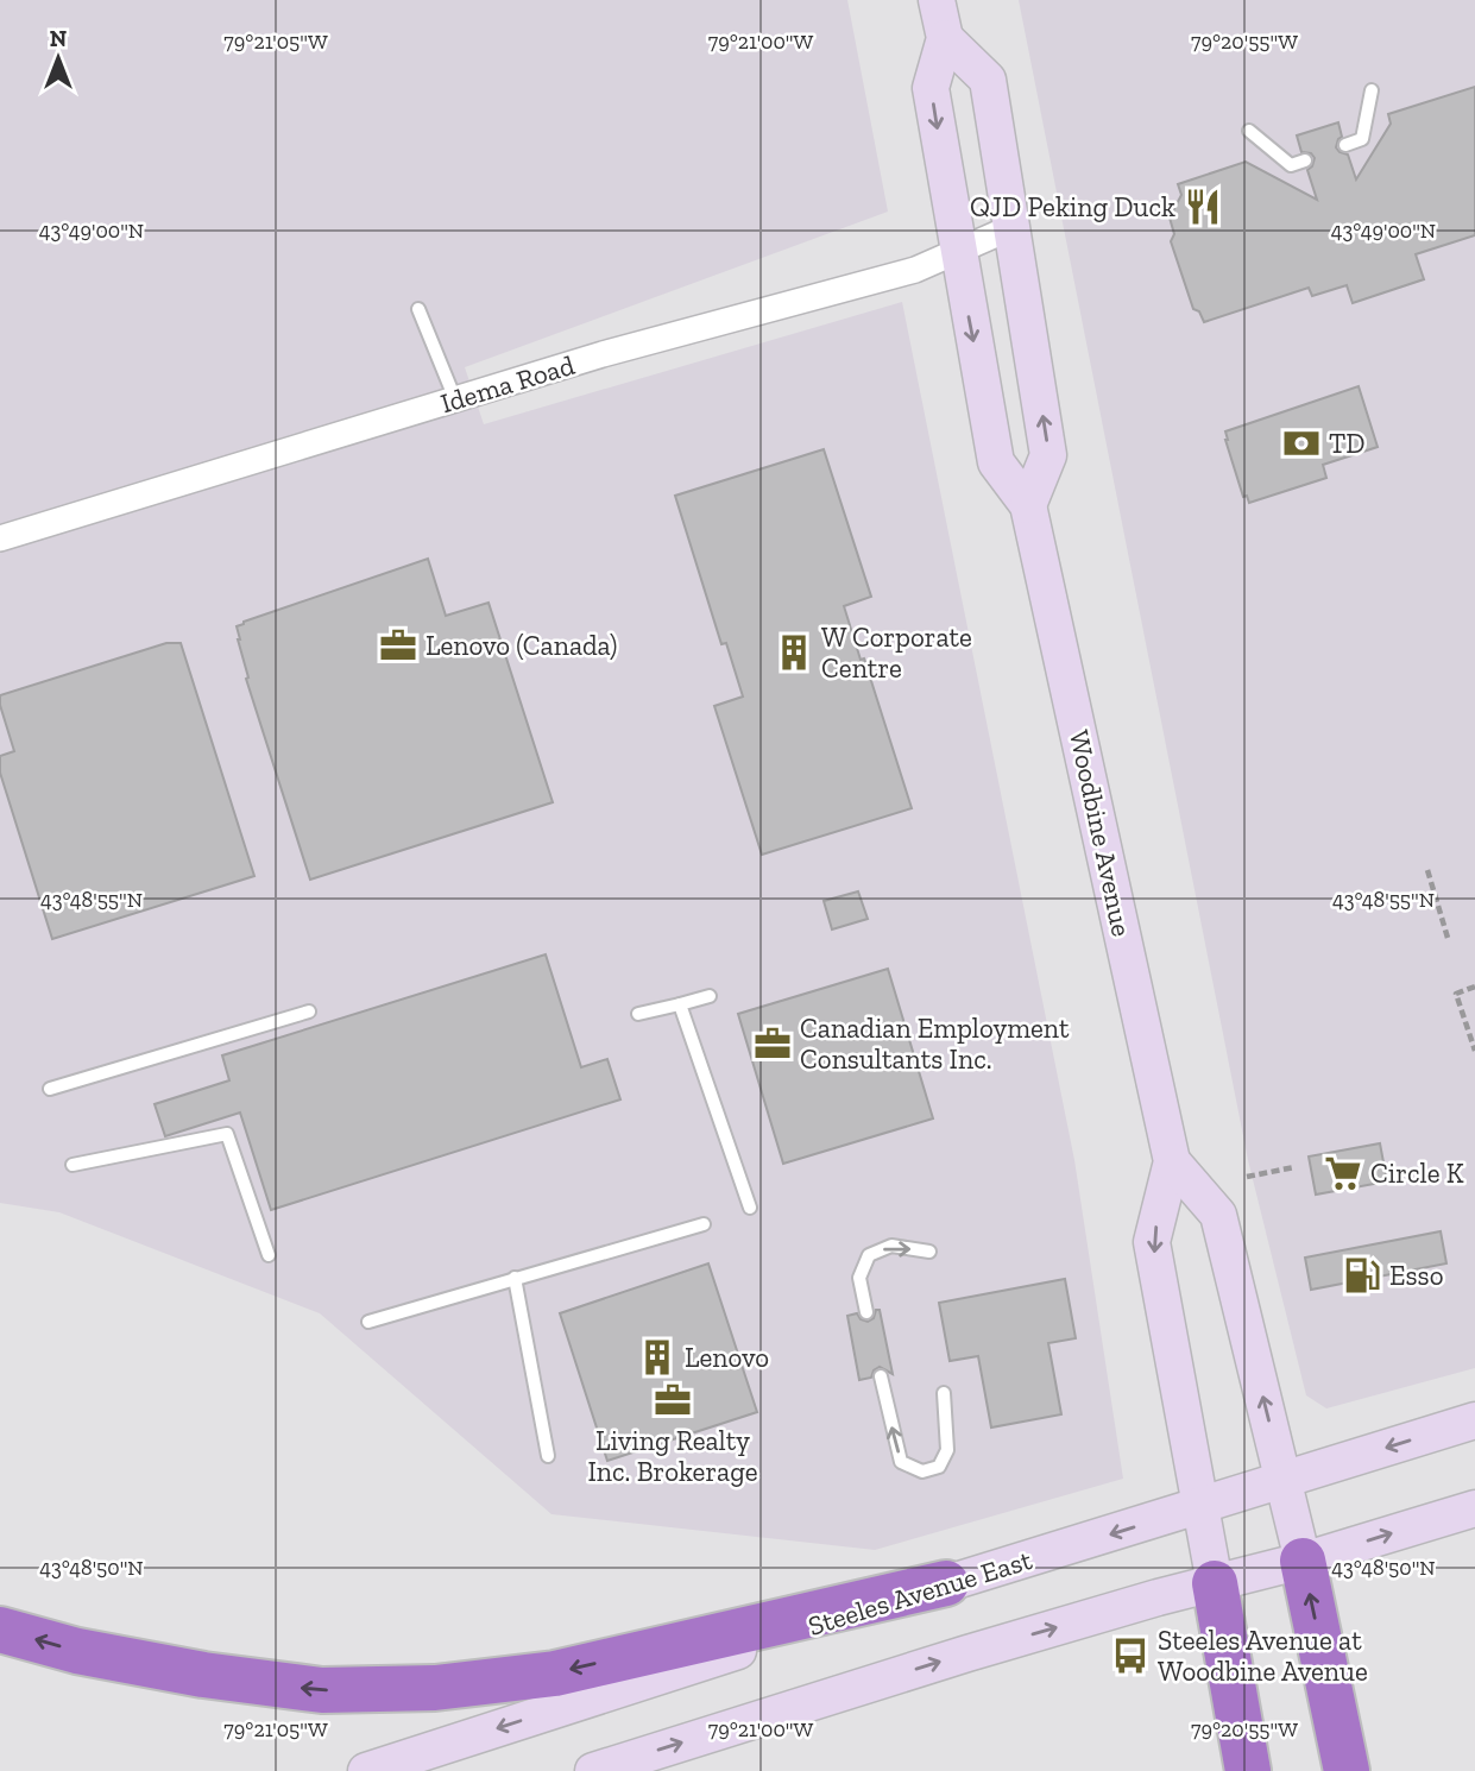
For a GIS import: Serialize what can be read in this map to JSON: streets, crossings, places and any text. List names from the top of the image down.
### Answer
{
  "streets": {
    "main road": ["Woodbine Avenue", "Steeles Avenue East"],
    "street": ["Idema Road"]
  },
  "crossings": [
    ["Idema Road", "Woodbine Avenue"],
    ["Woodbine Avenue", "Steeles Avenue East"]
  ],
  "places": {
    "restaurant": ["QJD Peking Duck"],
    "bank": ["TD"],
    "office": ["Lenovo (Canada)", "Canadian Employment Consultants Inc.", "Living Realty Inc. Brokerage"],
    "building": ["W Corporate Centre", "Lenovo"],
    "supermarket": ["Circle K"],
    "fuel station": ["Esso"],
    "bus stop": ["Steeles Avenue at Woodbine Avenue"]
  },
  "north": "top",
  "coordinates": [
    "79°21'05\"W",
    "79°21'00\"W",
    "79°20'55\"W",
    "43°49'00\"N",
    "43°48'55\"N",
    "43°48'50\"N"
  ]
}
